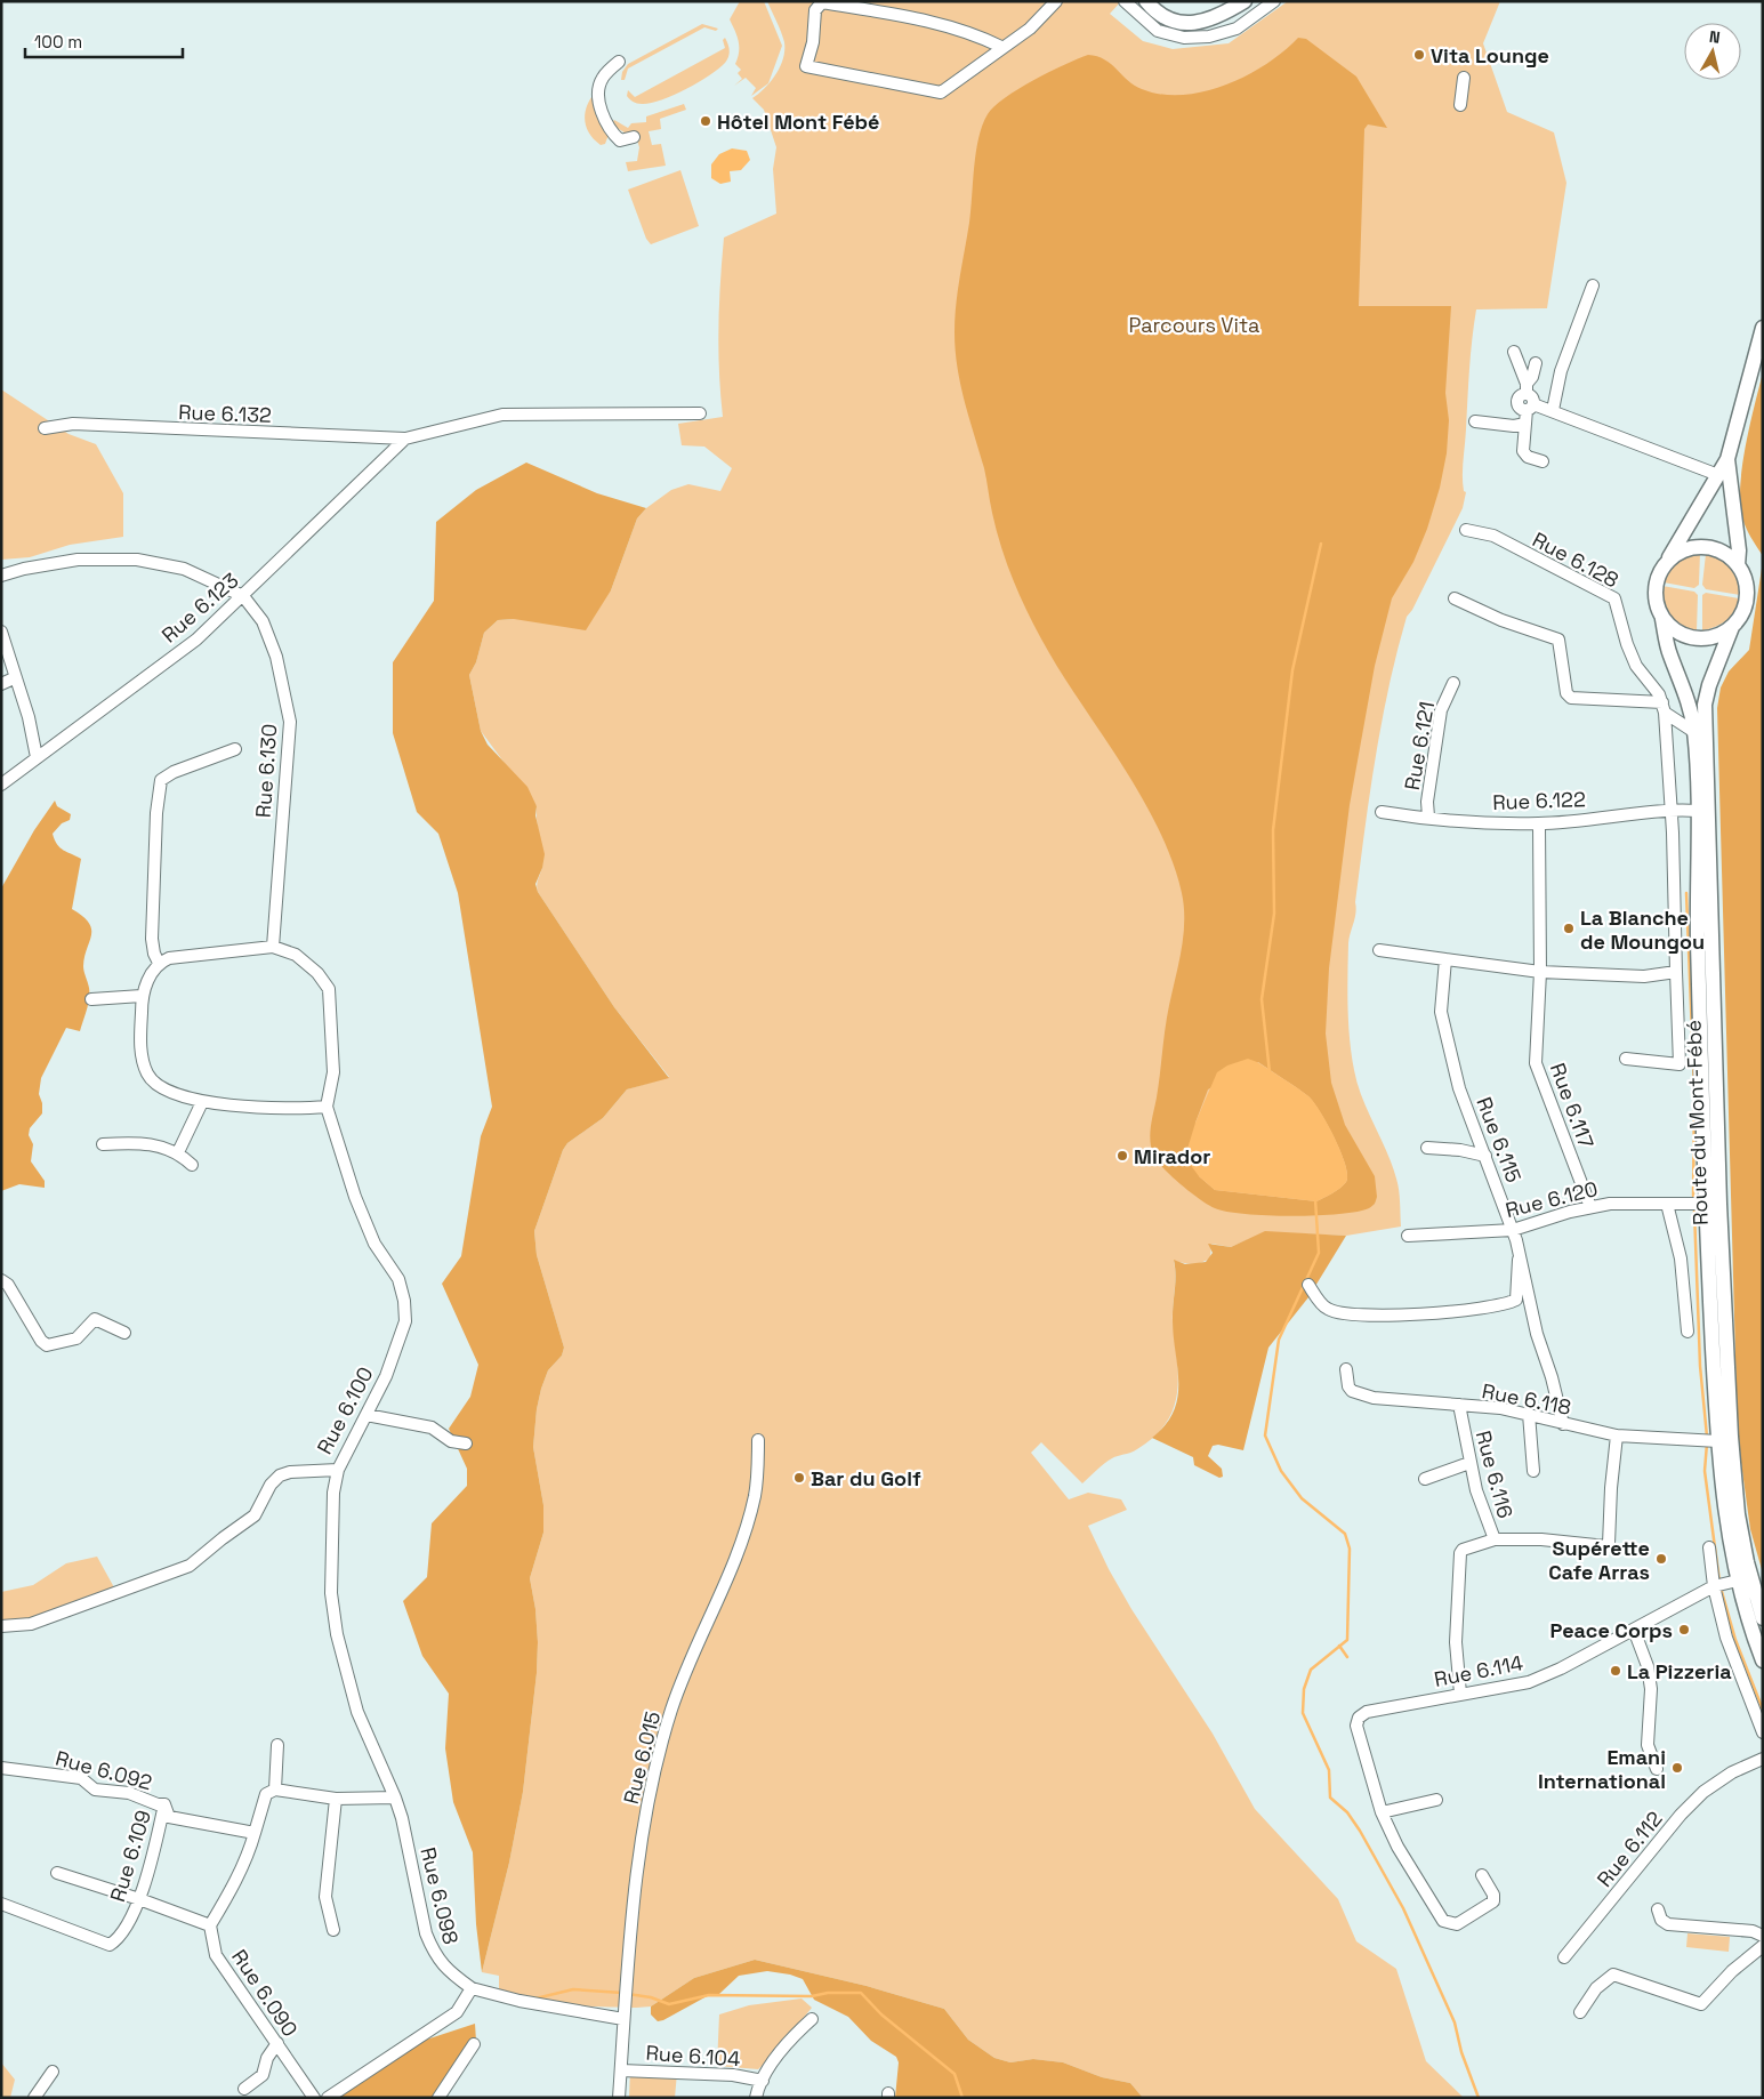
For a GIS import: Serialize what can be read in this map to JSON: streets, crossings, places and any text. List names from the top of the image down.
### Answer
{
  "streets": {
    "street": [
      "Rue 6.132",
      "Rue 6.128",
      "Rue 6.123",
      "Rue 6.121",
      "Rue 6.130",
      "Rue 6.122",
      "Rue 6.117",
      "Route du Mont-Fébé",
      "Rue 6.115",
      "Rue 6.120",
      "Rue 6.118",
      "Rue 6.100",
      "Rue 6.116",
      "Rue 6.114",
      "Rue 6.015",
      "Rue 6.092",
      "Rue 6.112",
      "Rue 6.109",
      "Rue 6.098",
      "Rue 6.090",
      "Rue 6.104"
    ]
  },
  "crossings": [
    ["Rue 6.132", "Rue 6.123"],
    ["Rue 6.128", "Route du Mont-Fébé"],
    ["Rue 6.123", "Rue 6.130"],
    ["Rue 6.121", "Rue 6.122"],
    ["Rue 6.130", "Rue 6.100"],
    ["Rue 6.122", "Rue 6.117"],
    ["Rue 6.122", "Route du Mont-Fébé"],
    ["Rue 6.117", "Rue 6.120"],
    ["Route du Mont-Fébé", "Rue 6.120"],
    ["Route du Mont-Fébé", "Rue 6.118"],
    ["Route du Mont-Fébé", "Rue 6.114"],
    ["Rue 6.115", "Rue 6.120"],
    ["Rue 6.115", "Rue 6.118"],
    ["Rue 6.118", "Rue 6.116"],
    ["Rue 6.100", "Rue 6.098"],
    ["Rue 6.015", "Rue 6.104"],
    ["Rue 6.092", "Rue 6.109"]
  ],
  "parks": ["Parcours Vita"],
  "places": [
    "Vita Lounge",
    "Hôtel Mont Fébé",
    "La Blanche de Moungou",
    "Mirador",
    "Bar du Golf",
    "Supérette Cafe Arras",
    "Peace Corps",
    "La Pizzeria",
    "Emani International"
  ],
  "scale_bar": "100 m",
  "north": "top"
}
